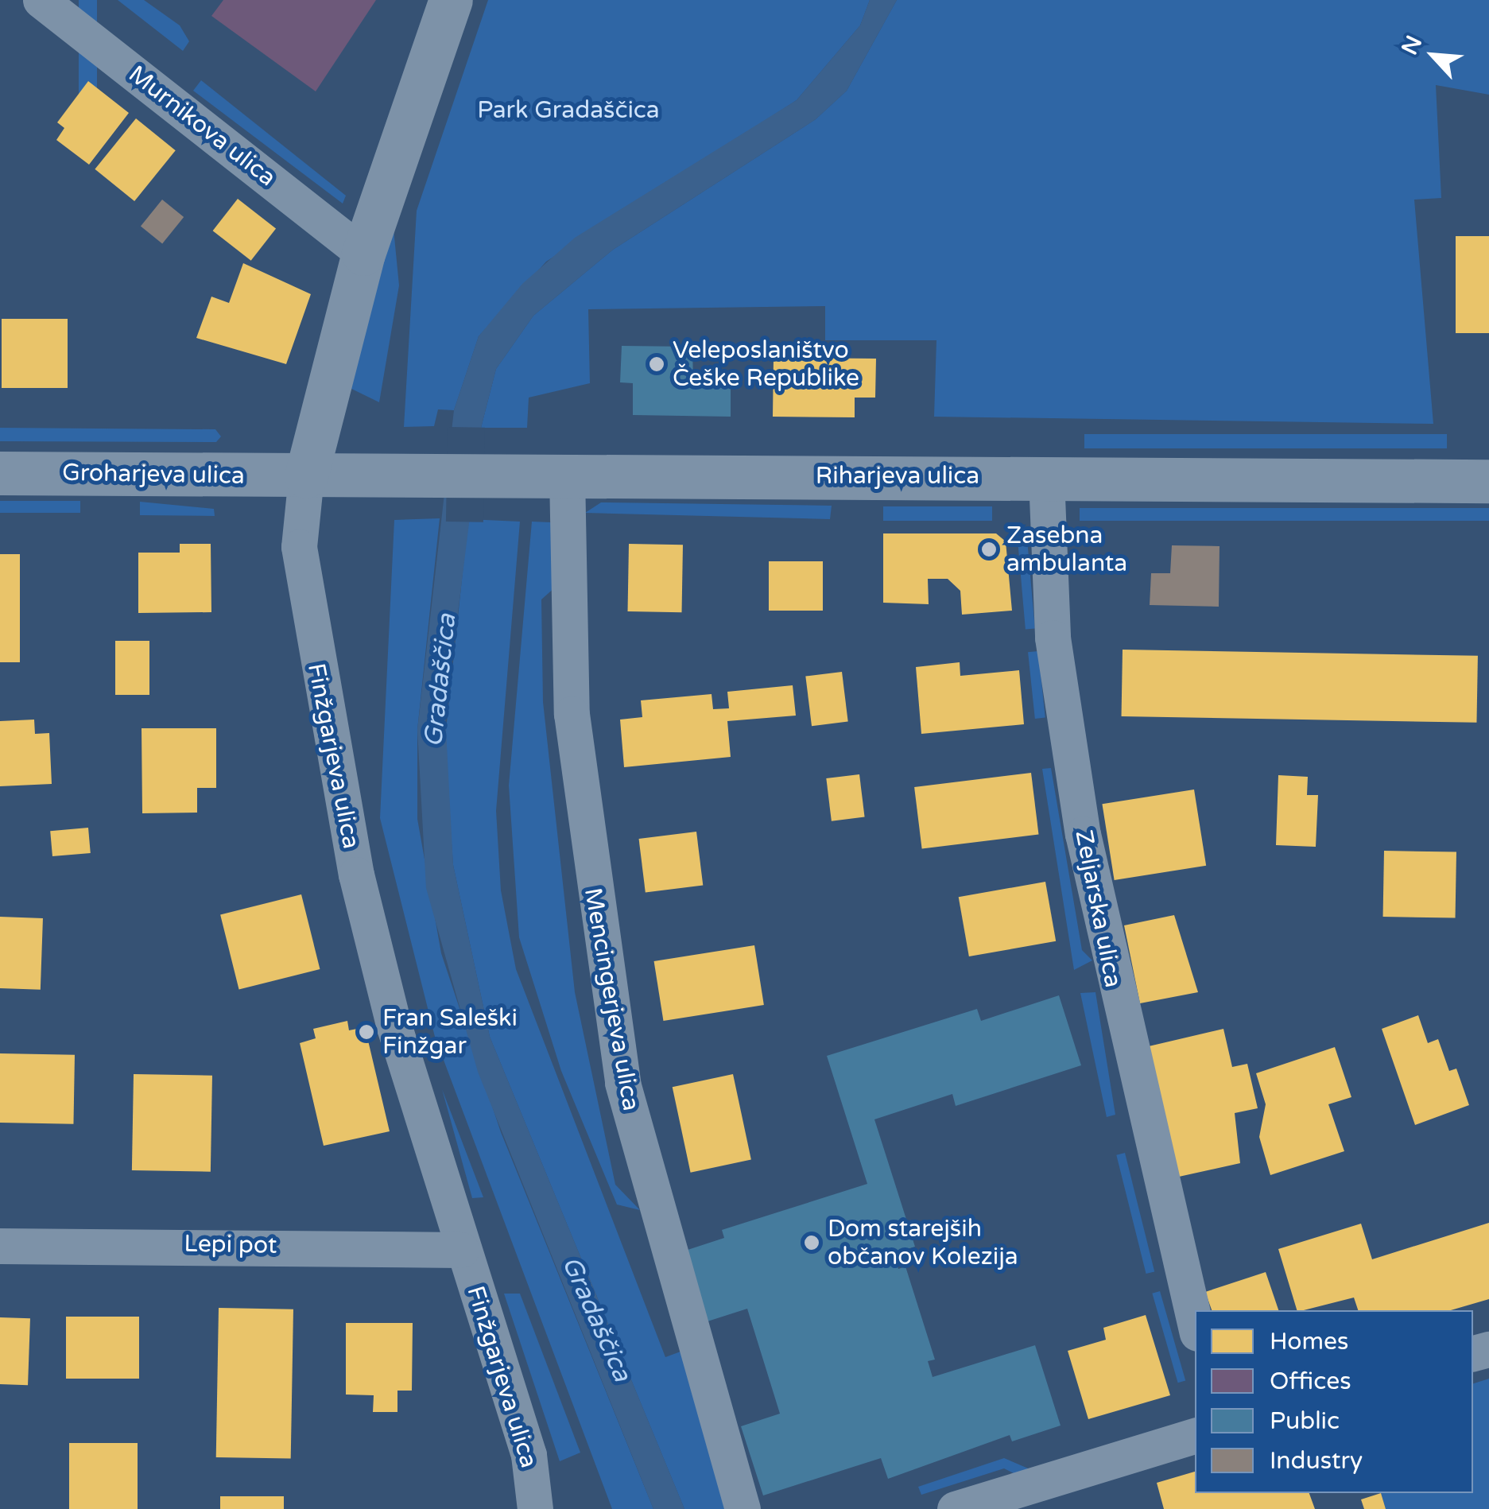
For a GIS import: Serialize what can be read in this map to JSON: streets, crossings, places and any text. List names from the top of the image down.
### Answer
{
  "streets": {
    "street": [
      "Murnikova ulica",
      "Groharjeva ulica",
      "Riharjeva ulica",
      "Finžgarjeva ulica",
      "Zeljarska ulica",
      "Mencingerjeva ulica",
      "Lepi pot"
    ]
  },
  "crossings": [
    ["Murnikova ulica", "Finžgarjeva ulica"],
    ["Groharjeva ulica", "Riharjeva ulica"],
    ["Groharjeva ulica", "Finžgarjeva ulica"],
    ["Riharjeva ulica", "Finžgarjeva ulica"],
    ["Riharjeva ulica", "Zeljarska ulica"],
    ["Riharjeva ulica", "Mencingerjeva ulica"],
    ["Finžgarjeva ulica", "Lepi pot"]
  ],
  "water": ["Gradaščica"],
  "parks": ["Park Gradaščica"],
  "places": [
    "Veleposlaništvo Češke Republike",
    "Zasebna ambulanta",
    "Fran Saleški Finžgar",
    "Dom starejših občanov Kolezija"
  ],
  "legend": [
    "Homes",
    "Offices",
    "Public",
    "Industry"
  ],
  "north": "top left"
}
